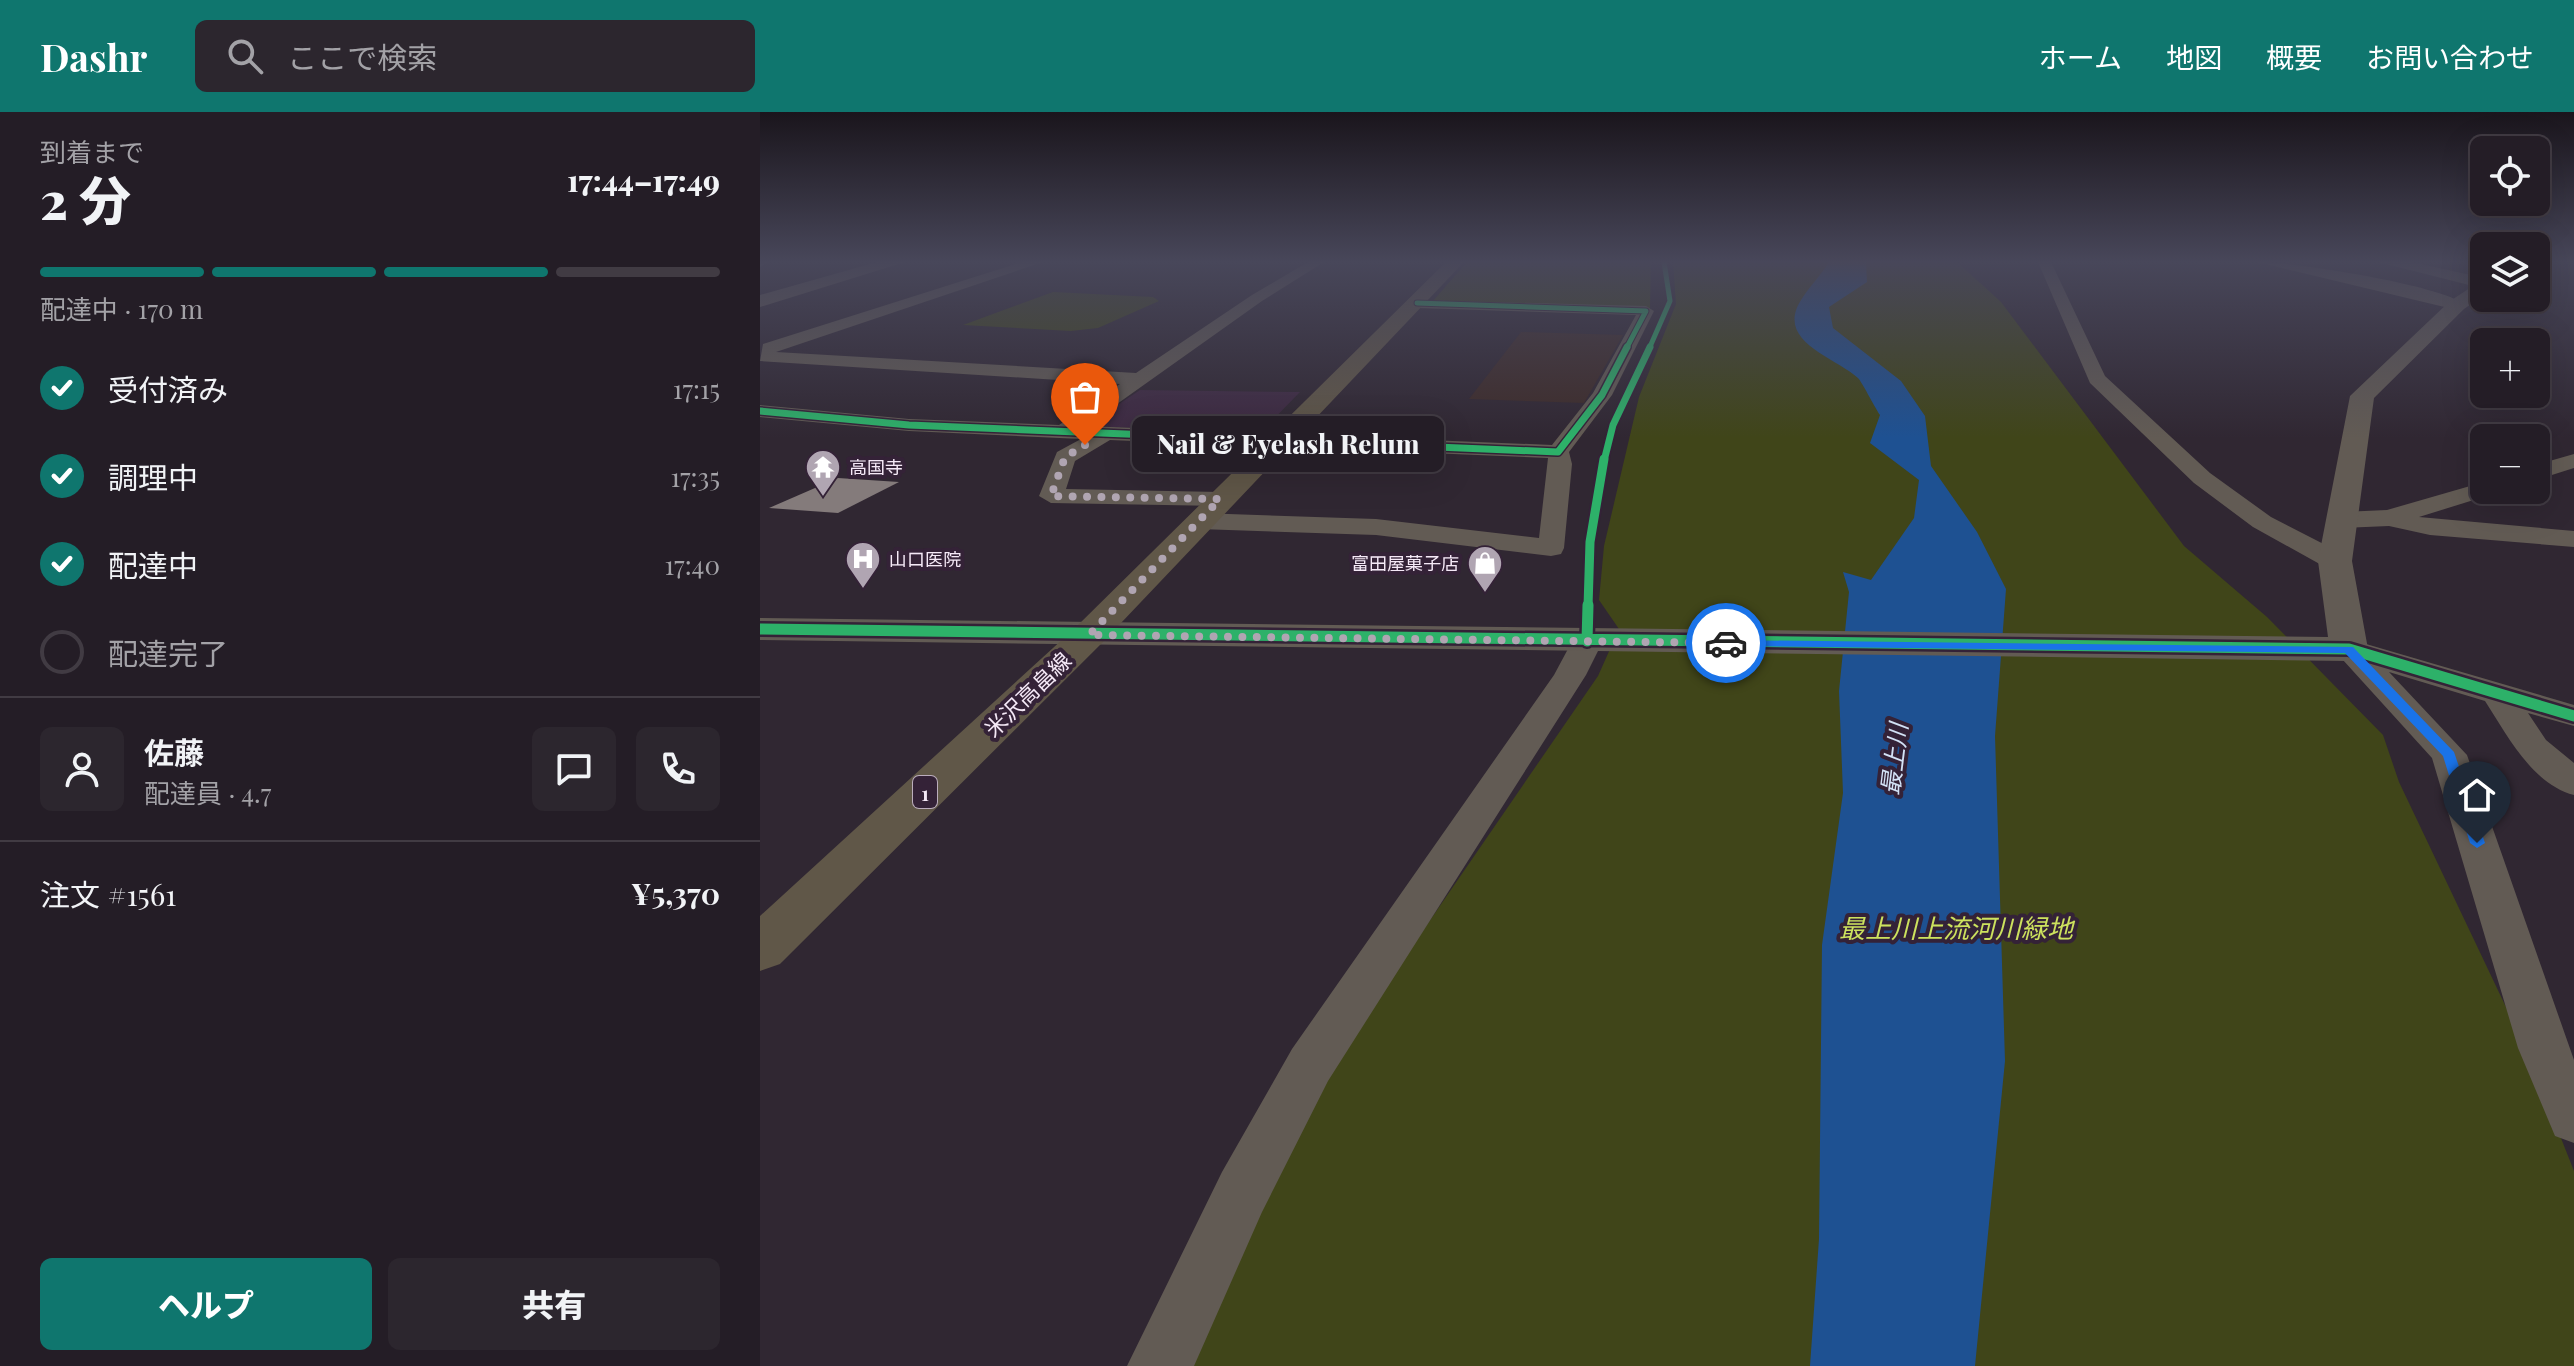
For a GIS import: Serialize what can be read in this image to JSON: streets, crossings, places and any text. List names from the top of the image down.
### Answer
{
  "streets": {
    "main road": ["米沢高畠線", "1"]
  },
  "water": ["最上川"],
  "parks": ["最上川上流河川緑地"],
  "places": {
    "other": ["Nail & Eyelash Relum"],
    "temple": ["高国寺"],
    "hospital": ["山口医院"],
    "shop": ["富田屋菓子店"]
  },
  "page": {
    "header": "Dashr",
    "search": "ここで検索",
    "nav": [
      "ホーム",
      "地図",
      "概要",
      "お問い合わせ"
    ],
    "heading": ["2 分", "到着まで", "17:44–17:49"],
    "panel": [
      "佐藤",
      "配達員 · 4.7",
      "注文 #1561",
      "¥5,370"
    ],
    "map_buttons": ["+", "−"],
    "bar": "配達中 · 170 m",
    "list": [
      ["受付済み", "17:15"],
      ["調理中", "17:35"],
      ["配達中", "17:40"],
      "配達完了"
    ],
    "bubble": "Nail & Eyelash Relum",
    "buttons": ["ヘルプ", "共有"]
  }
}
